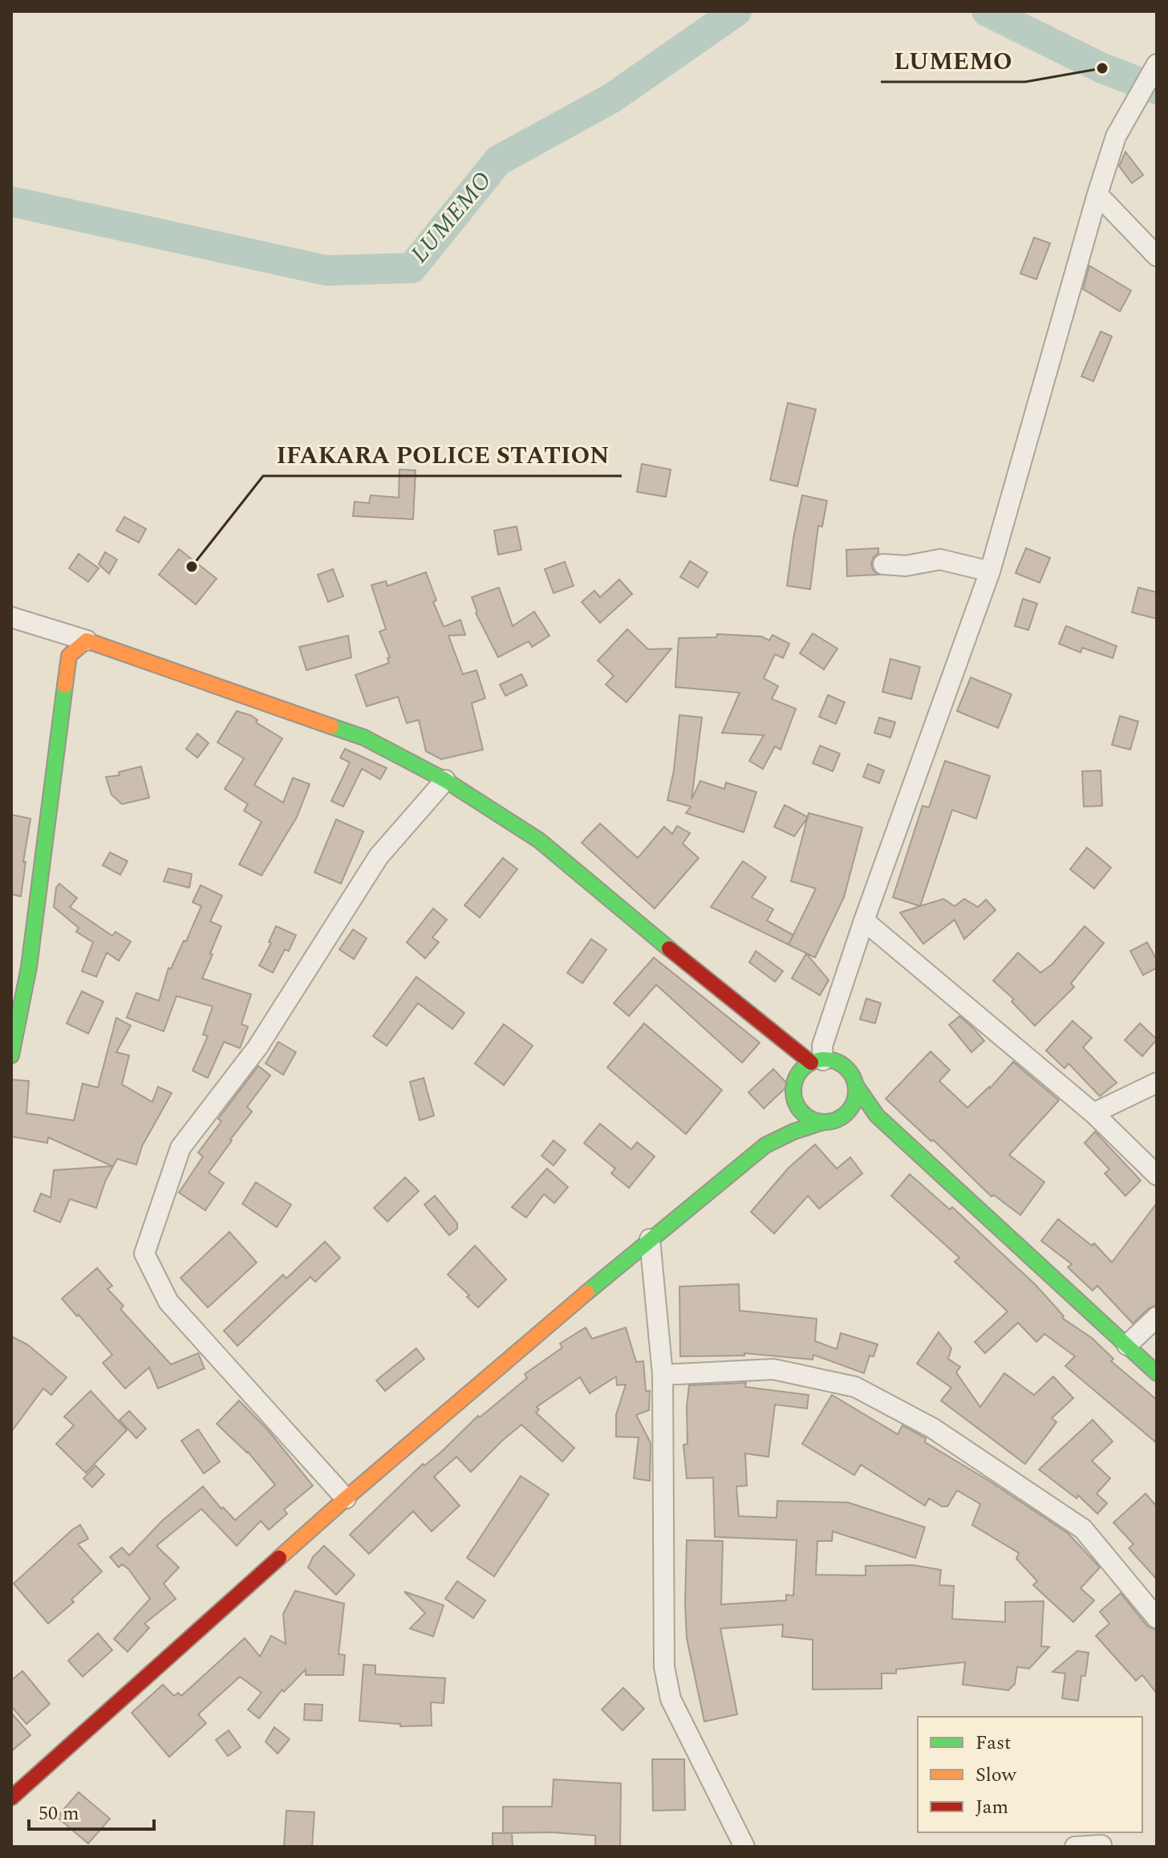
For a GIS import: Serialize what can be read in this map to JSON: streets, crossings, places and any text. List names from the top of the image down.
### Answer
{
  "water": ["LUMEMO"],
  "places": ["LUMEMO", "IFAKARA POLICE STATION"],
  "legend": ["Fast", "Slow", "Jam"],
  "scale_bar": "50 m"
}
